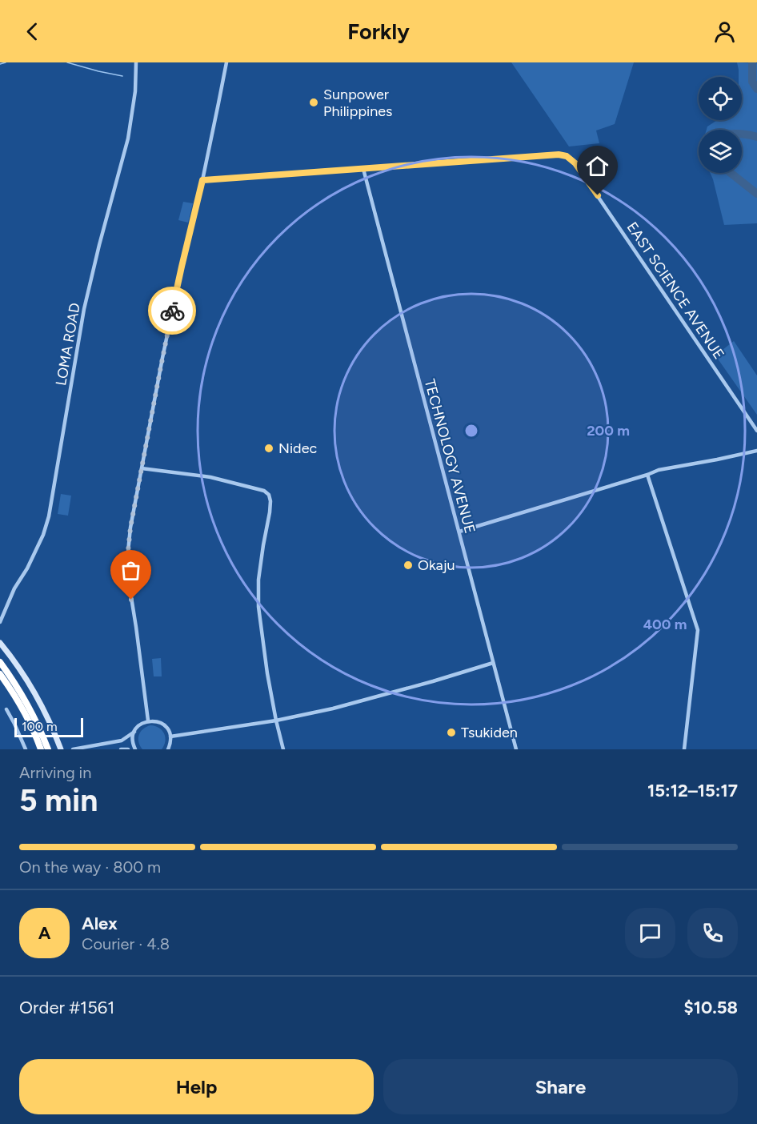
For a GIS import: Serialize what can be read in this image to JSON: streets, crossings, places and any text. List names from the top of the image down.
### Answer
{
  "streets": {
    "street": ["EAST SCIENCE AVENUE", "LOMA ROAD", "TECHNOLOGY AVENUE"]
  },
  "crossings": [
    ["EAST SCIENCE AVENUE", "TECHNOLOGY AVENUE"]
  ],
  "places": [
    "Sunpower Philippines",
    "Nidec",
    "Okaju",
    "Tsukiden"
  ],
  "scale_bar": "100 m",
  "page": {
    "header": "Forkly",
    "scale": "100 m",
    "heading": ["5 min", "Arriving in", "15:12–15:17"],
    "panel": [
      "Alex",
      "Courier · 4.8",
      "Order #1561",
      "$10.58"
    ],
    "bar": "On the way · 800 m",
    "round": "A",
    "buttons": ["Help", "Share"]
  },
  "rings": ["200 m", "400 m"]
}
